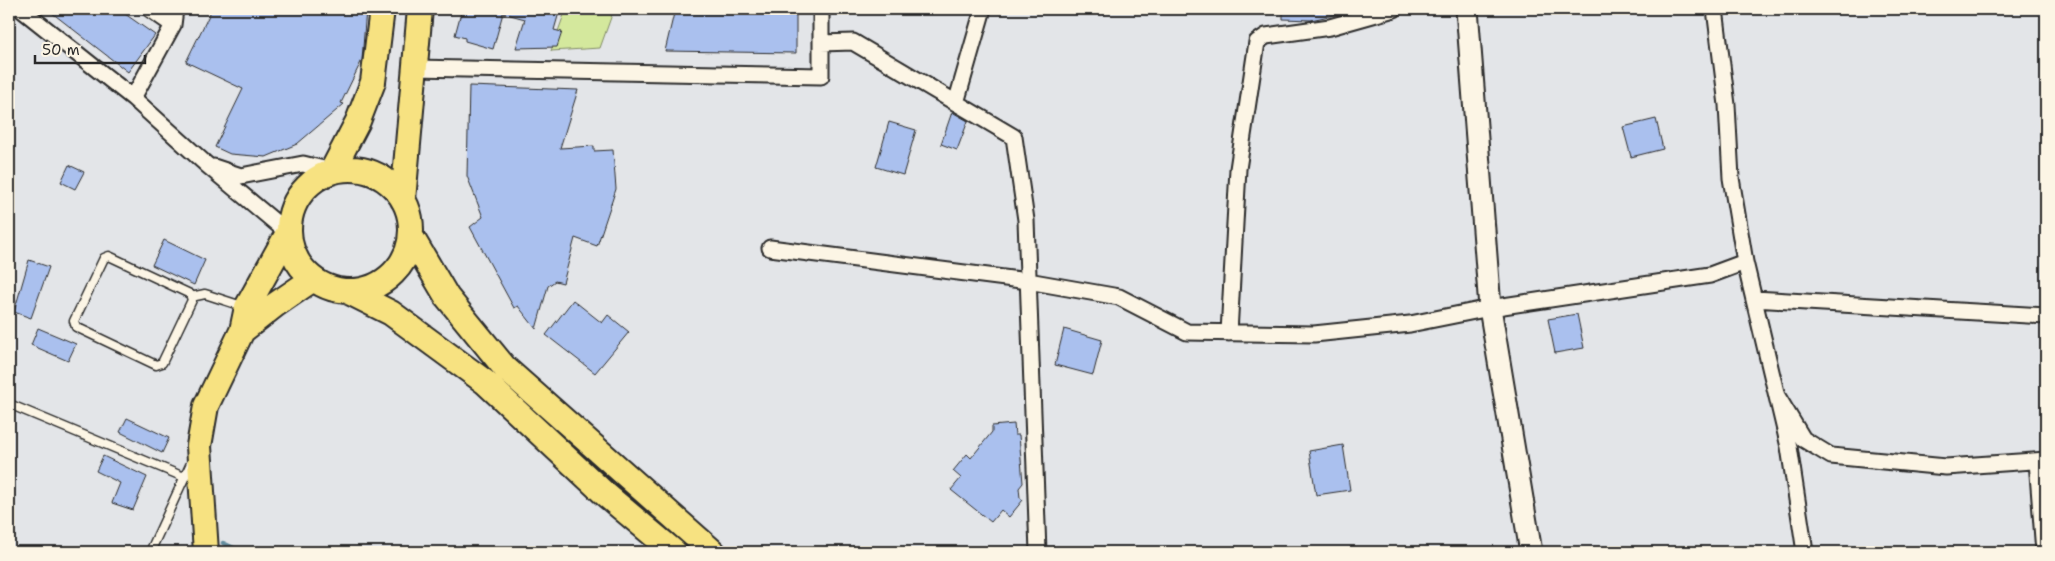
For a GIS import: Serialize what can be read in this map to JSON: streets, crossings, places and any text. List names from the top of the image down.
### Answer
{
  "scale_bar": "50 m"
}
